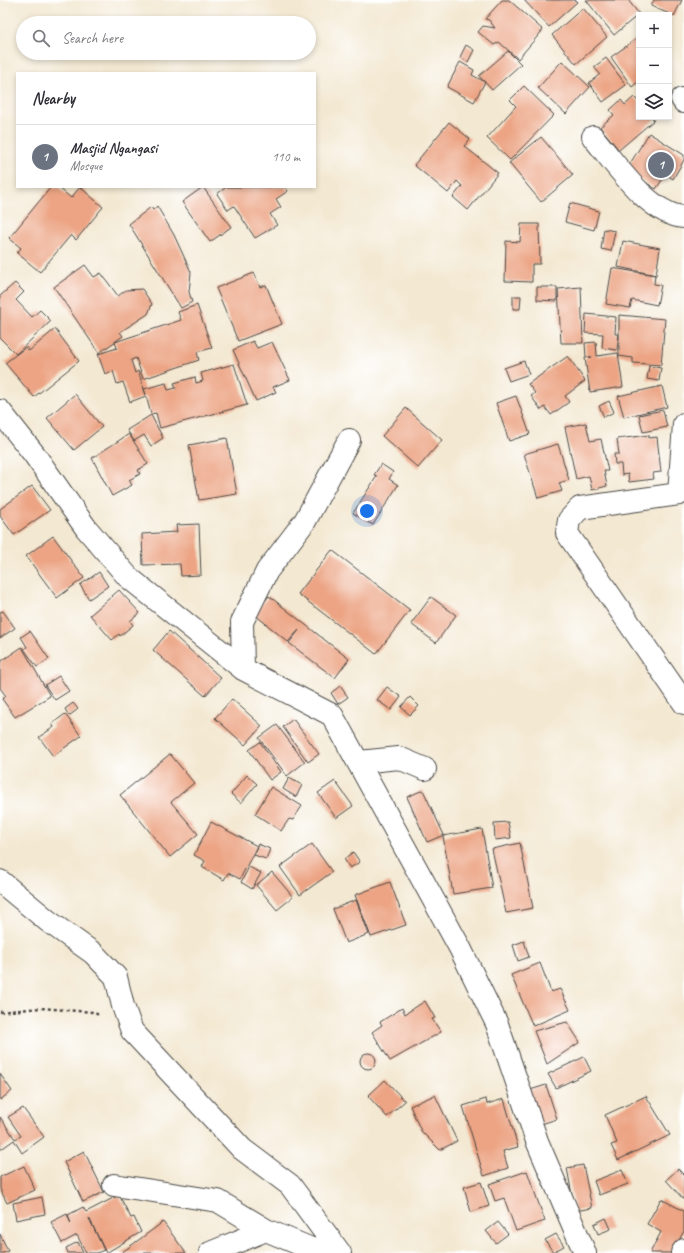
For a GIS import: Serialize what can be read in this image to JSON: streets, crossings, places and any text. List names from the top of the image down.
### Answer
{
  "page": {
    "map_buttons": ["+", "−"],
    "search": "Search here",
    "heading": "Nearby",
    "list": [
      {
        "mark": "1",
        "name": "Masjid Ngangasi",
        "note": "Mosque",
        "value": "110 m"
      }
    ],
    "pins": "1"
  }
}
